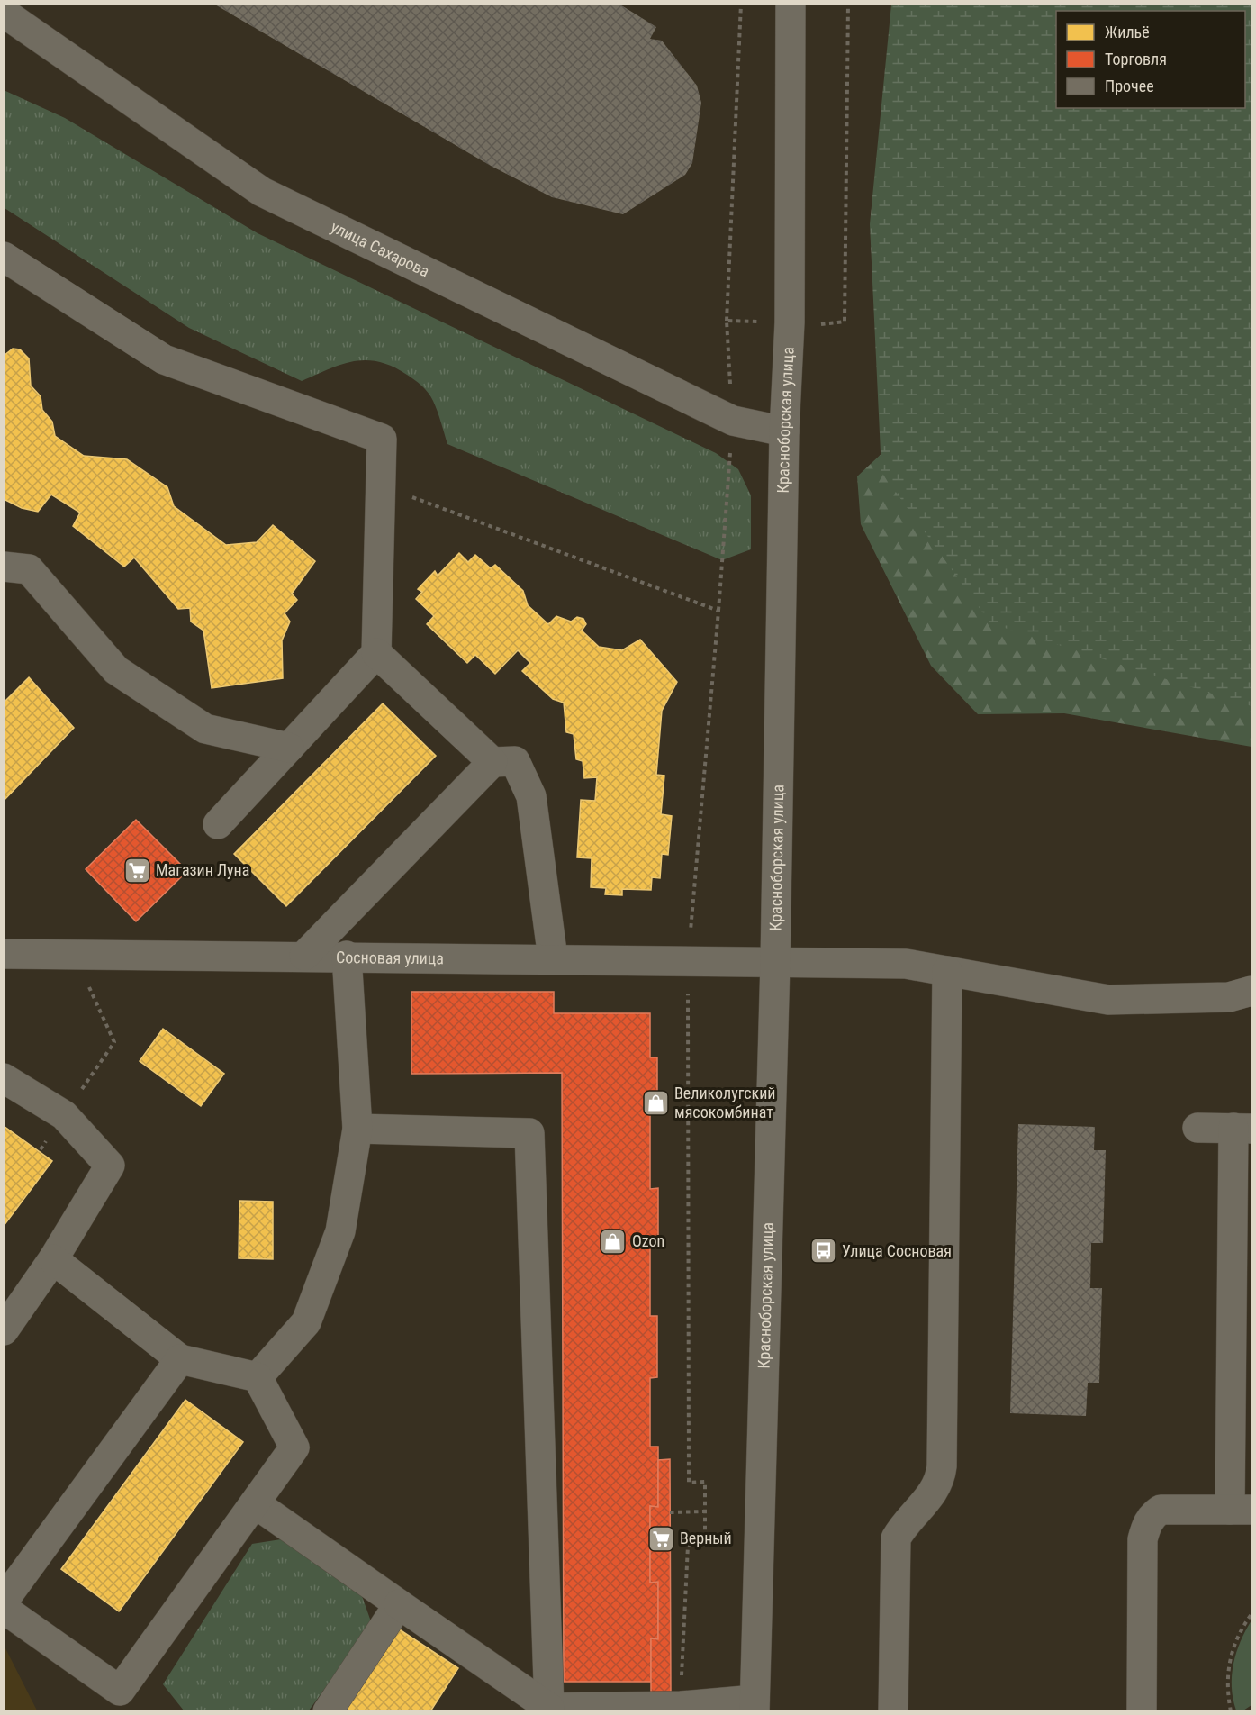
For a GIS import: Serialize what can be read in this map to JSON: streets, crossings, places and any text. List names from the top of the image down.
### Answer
{
  "streets": {
    "street": ["улица Сахарова", "Красноборская улица", "Сосновая улица"]
  },
  "crossings": [
    ["улица Сахарова", "Красноборская улица"],
    ["Красноборская улица", "Сосновая улица"]
  ],
  "places": {
    "supermarket": ["Магазин Луна", "Верный"],
    "shop": ["Великолугский мясокомбинат", "Ozon"],
    "bus stop": ["Улица Сосновая"]
  },
  "legend": ["Жильё", "Торговля", "Прочее"]
}
